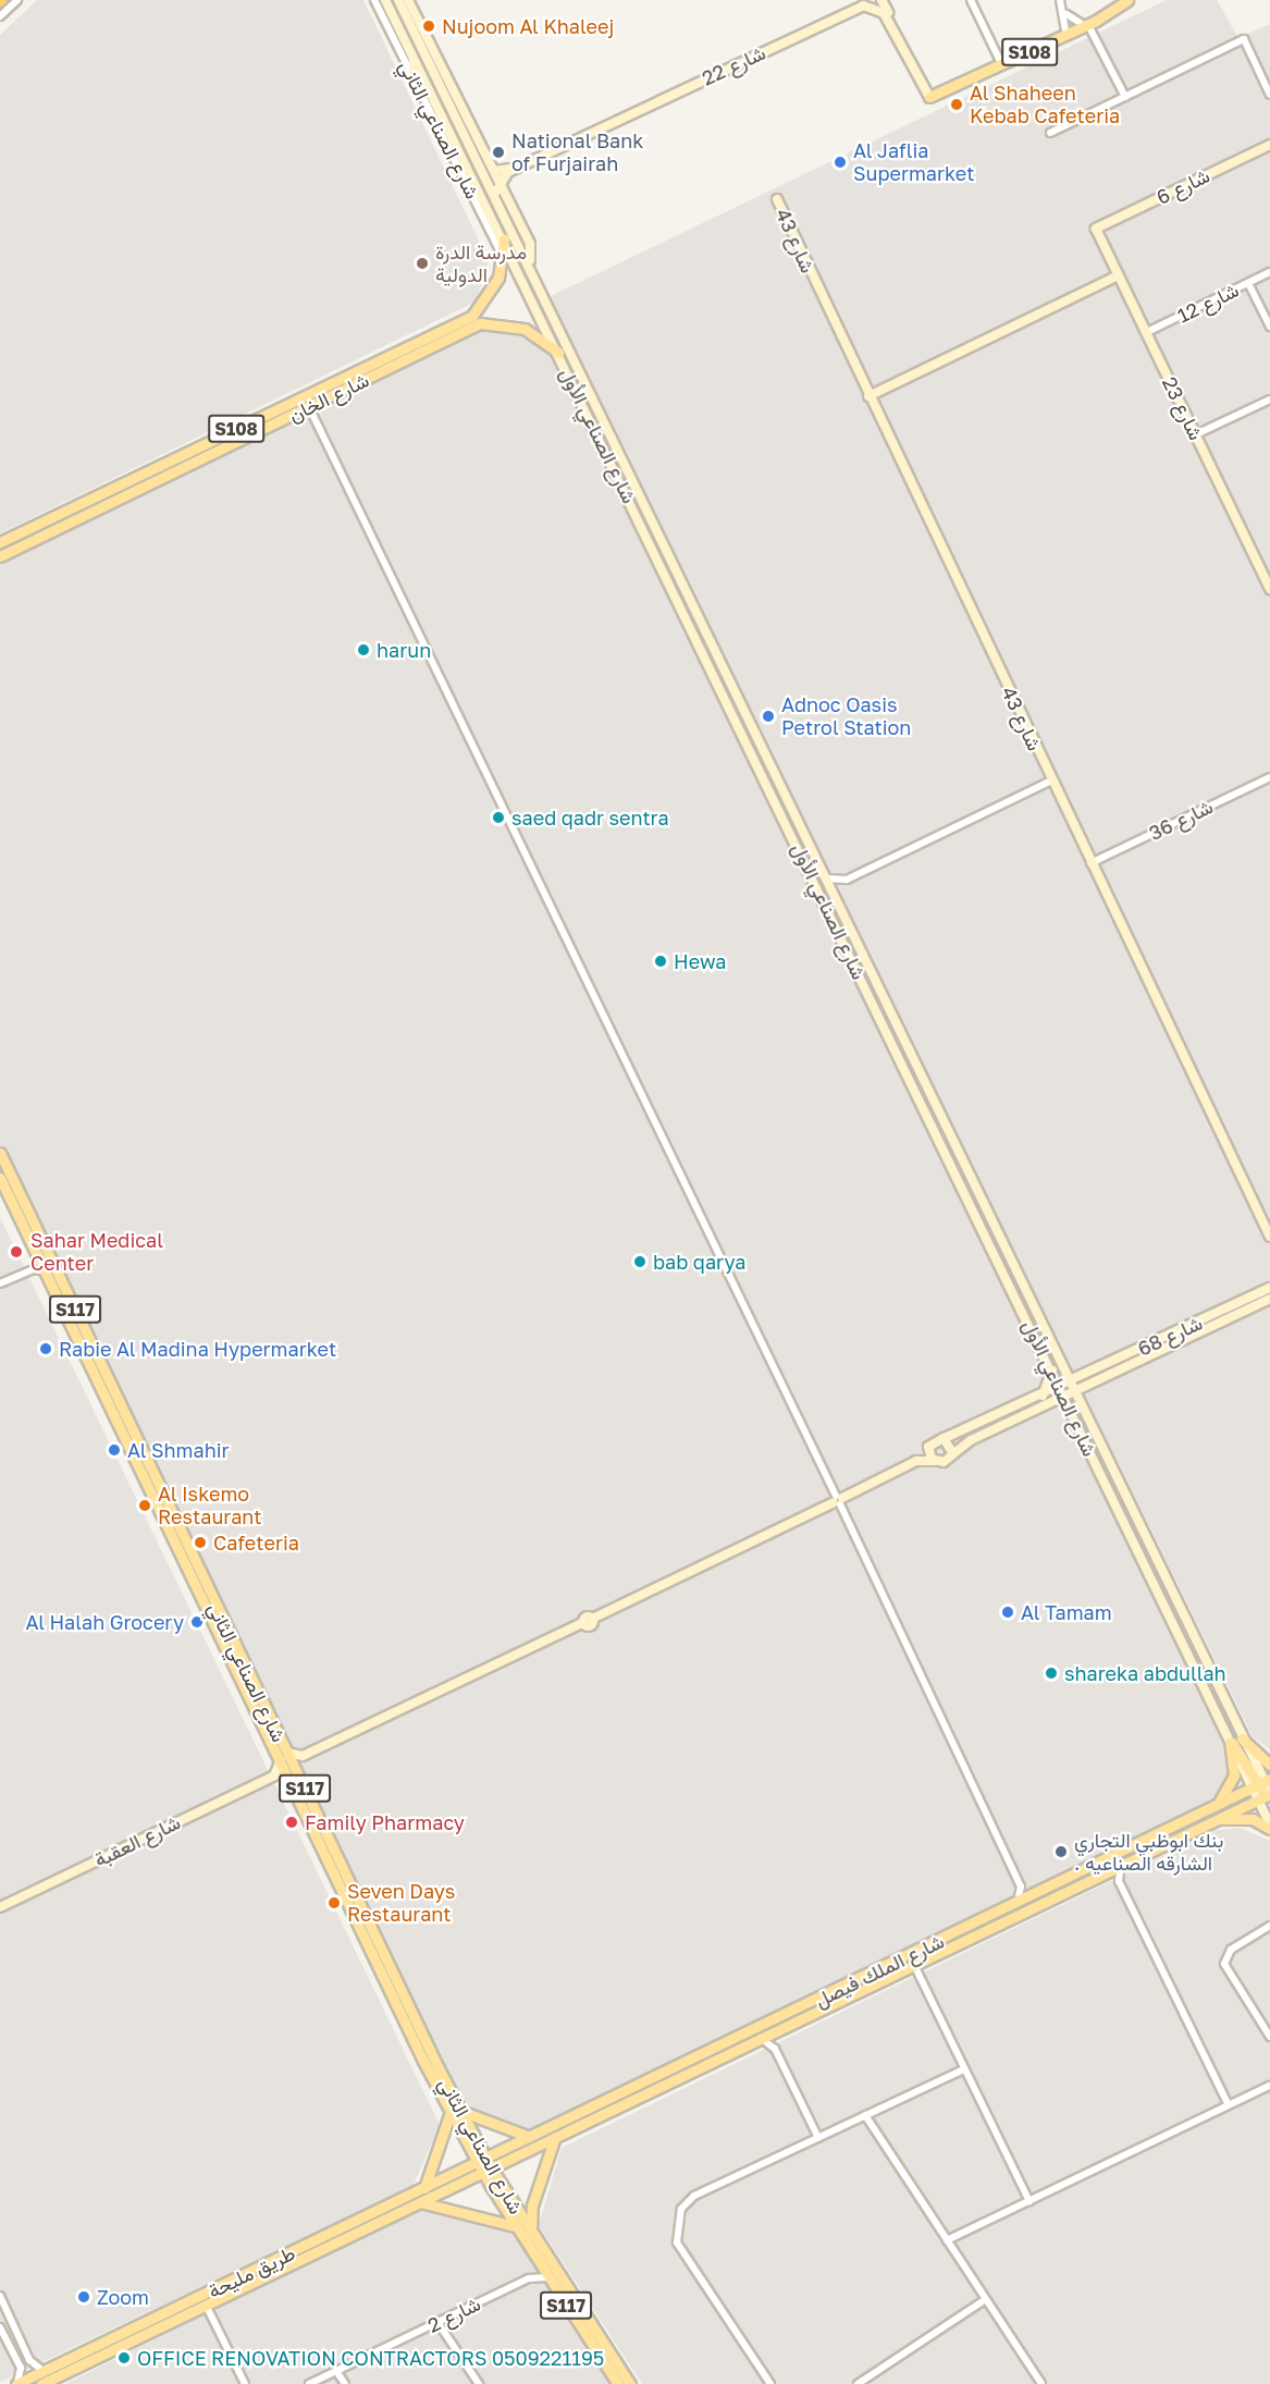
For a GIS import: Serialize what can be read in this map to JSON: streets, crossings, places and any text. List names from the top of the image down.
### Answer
{
  "streets": {
    "main road": [
      "S108",
      "شارع الصناعي الثاني",
      "شارع الخان",
      "S117",
      "شارع الملك فيصل",
      "طريق مليحة"
    ],
    "street": [
      "شارع 22",
      "شارع 6",
      "شارع 43",
      "شارع 12",
      "شارع 23",
      "شارع الصناعي الأول",
      "شارع 36",
      "شارع 68",
      "شارع العقبة",
      "شارع 2"
    ]
  },
  "crossings": [
    ["شارع الصناعي الثاني", "شارع الملك فيصل"],
    ["شارع الصناعي الثاني", "طريق مليحة"],
    ["شارع الصناعي الثاني", "شارع 2"],
    ["شارع 6", "شارع 23"],
    ["شارع 43", "شارع 36"],
    ["شارع 12", "شارع 23"],
    ["شارع الصناعي الأول", "شارع 68"],
    ["شارع الصناعي الأول", "شارع الملك فيصل"],
    ["شارع الملك فيصل", "طريق مليحة"]
  ],
  "places": [
    "Nujoom Al Khaleej",
    "Al Shaheen Kebab Cafeteria",
    "National Bank of Furjairah",
    "Al Jaflia Supermarket",
    "مدرسة الدرة الدولية",
    "harun",
    "Adnoc Oasis Petrol Station",
    "saed qadr sentra",
    "Hewa",
    "Sahar Medical Center",
    "bab qarya",
    "Rabie Al Madina Hypermarket",
    "Al Shmahir",
    "Al Iskemo Restaurant",
    "Cafeteria",
    "Al Tamam",
    "Al Halah Grocery",
    "shareka abdullah",
    "Family Pharmacy",
    "بنك ابوظبي التجاري . الشارقه الصناعيه",
    "Seven Days Restaurant",
    "Zoom",
    "OFFICE RENOVATION CONTRACTORS 0509221195"
  ]
}
